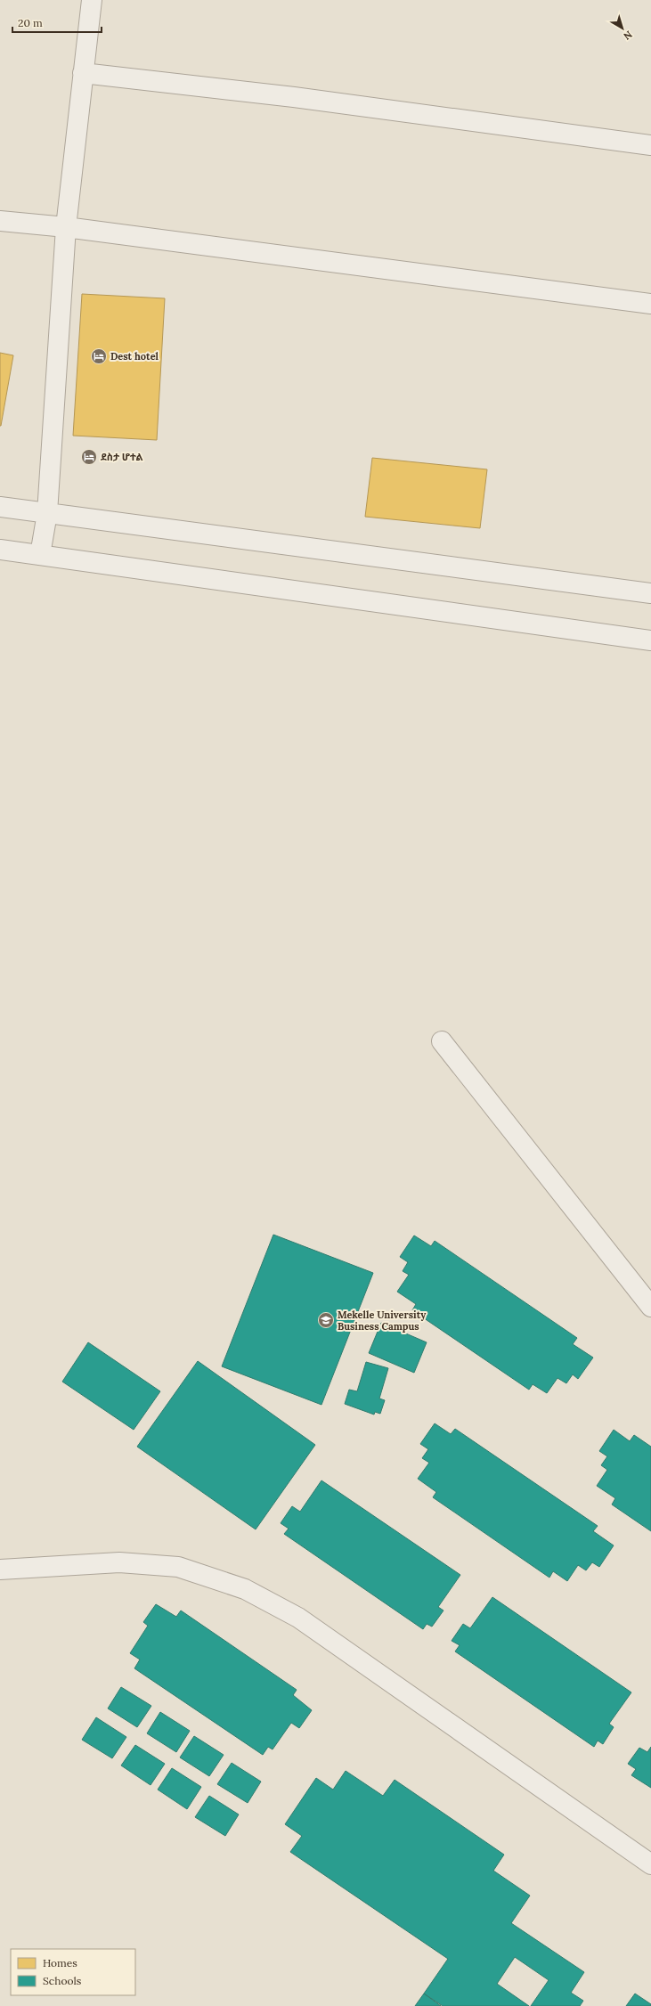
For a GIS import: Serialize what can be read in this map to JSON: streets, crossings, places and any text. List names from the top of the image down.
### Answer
{
  "places": {
    "hotel": ["Dest hotel", "ደስታ ሆተል"],
    "school or university": ["Mekelle University Business Campus"]
  },
  "legend": ["Homes", "Schools"],
  "scale_bar": "20 m",
  "north": "bottom right"
}
